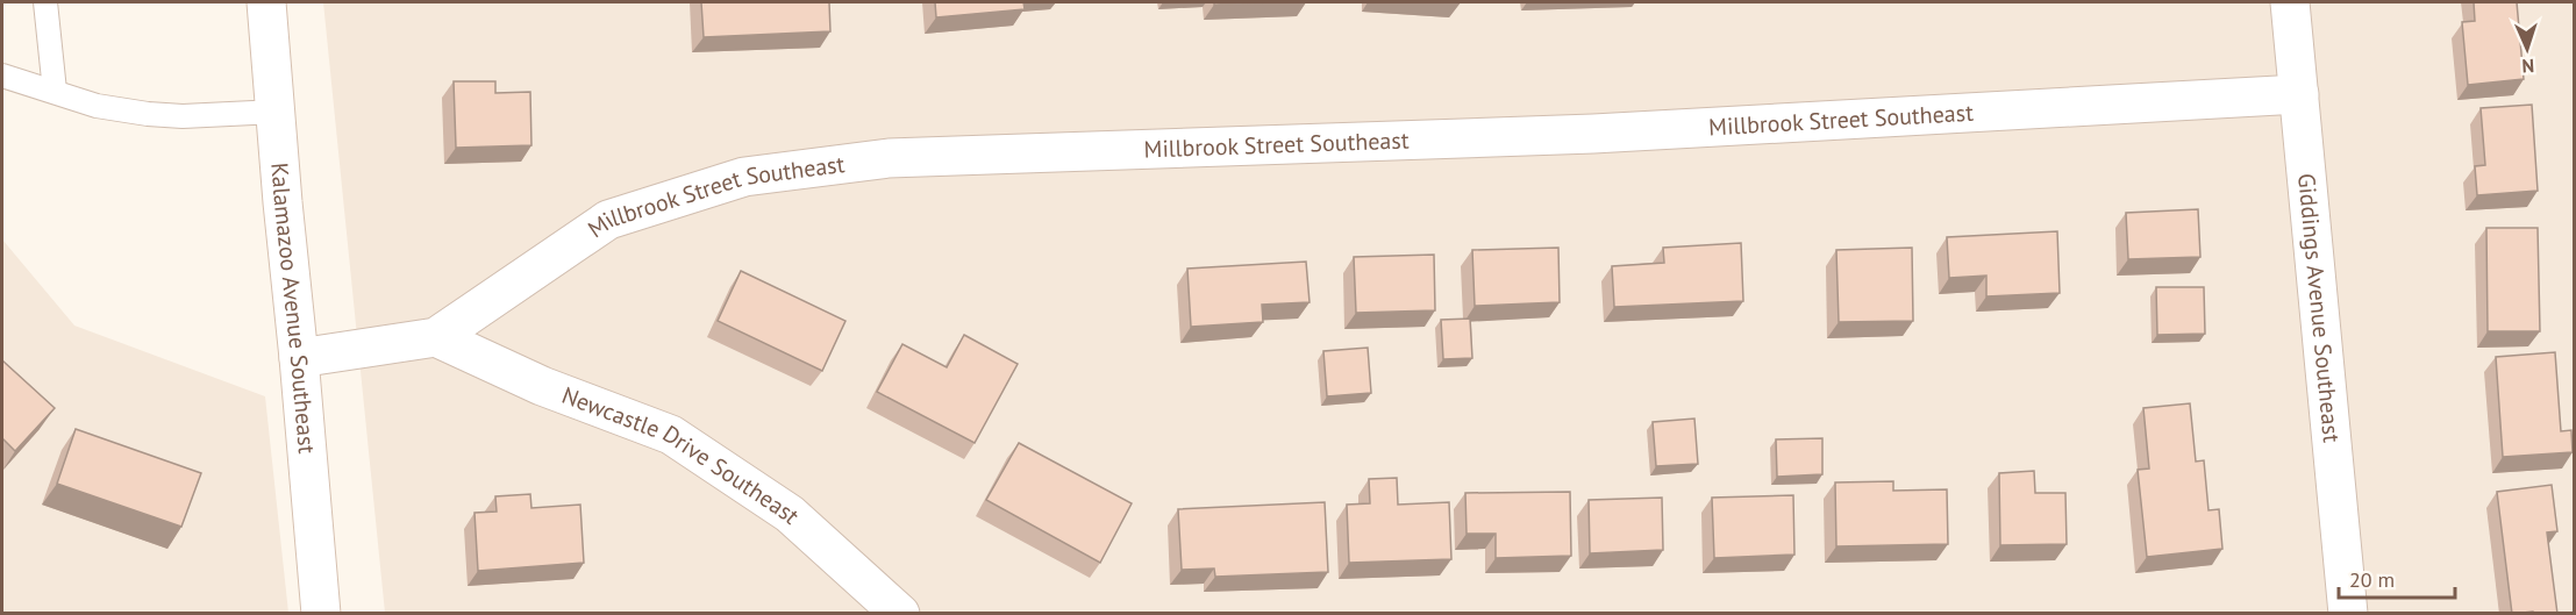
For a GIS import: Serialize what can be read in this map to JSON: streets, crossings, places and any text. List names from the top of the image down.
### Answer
{
  "streets": {
    "street": [
      "Millbrook Street Southeast",
      "Kalamazoo Avenue Southeast",
      "Giddings Avenue Southeast",
      "Newcastle Drive Southeast"
    ]
  },
  "crossings": [
    ["Millbrook Street Southeast", "Kalamazoo Avenue Southeast"],
    ["Millbrook Street Southeast", "Giddings Avenue Southeast"],
    ["Millbrook Street Southeast", "Newcastle Drive Southeast"]
  ],
  "scale_bar": "20 m",
  "north": "bottom"
}
